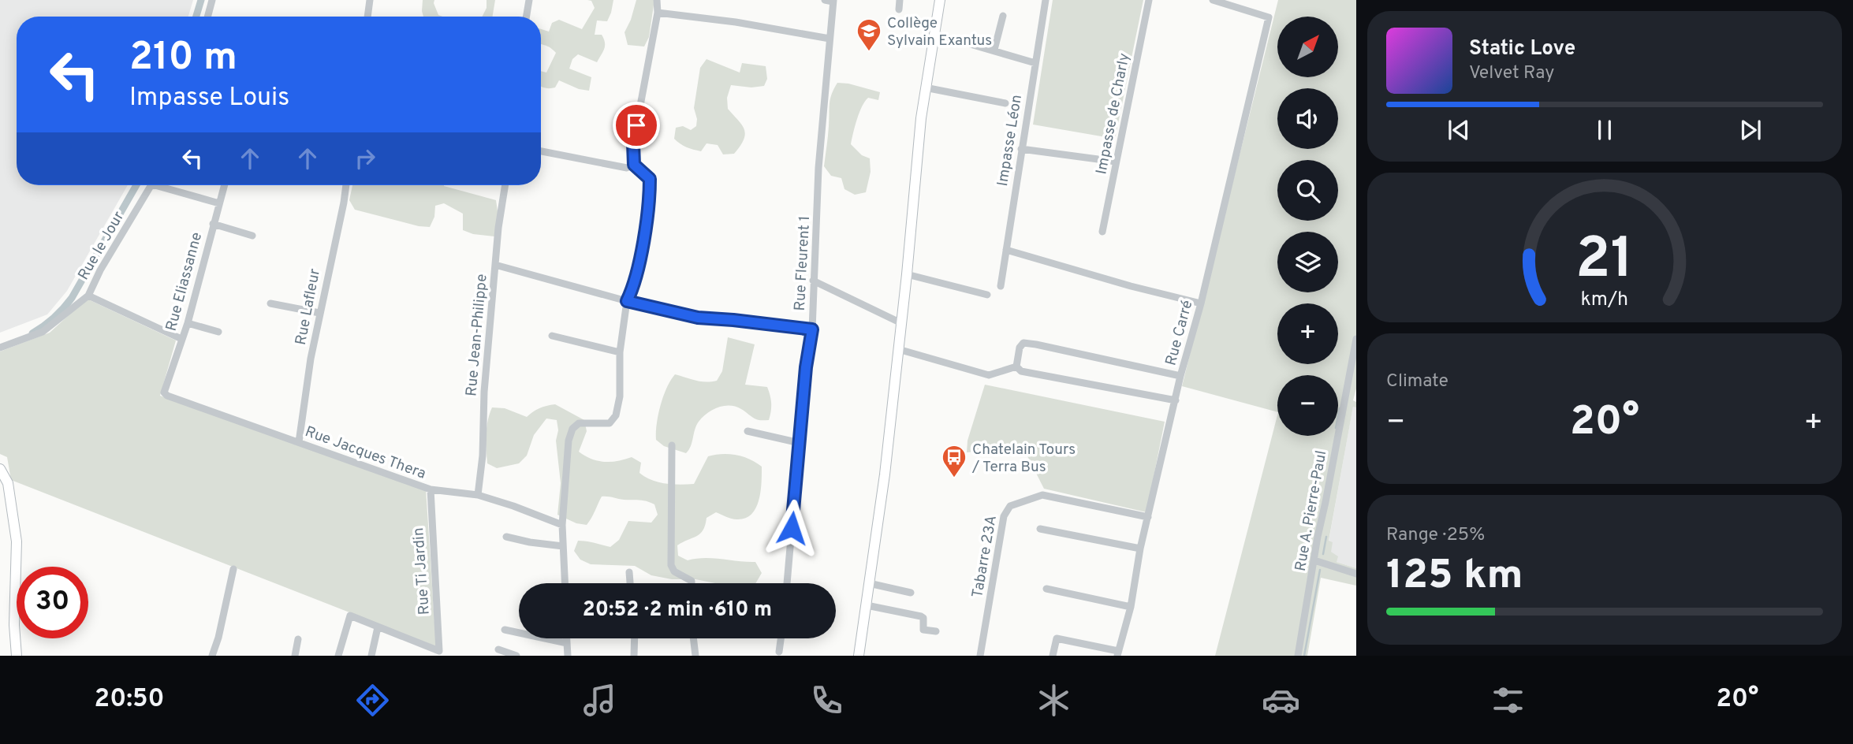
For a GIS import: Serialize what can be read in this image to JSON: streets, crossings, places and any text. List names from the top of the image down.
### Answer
{
  "streets": {
    "street": [
      "Impasse de Charly",
      "Impasse Léon",
      "Rue le Jour",
      "Rue Fleurent 1",
      "Rue Eliassanne",
      "Rue Lafleur",
      "Rue Carré",
      "Rue Jean-Philippe",
      "Rue Jacques Thera",
      "Rue A. Pierre-Paul",
      "Tabarre 23A",
      "Rue Ti Jardin"
    ]
  },
  "crossings": [
    ["Rue le Jour", "Rue Eliassanne"],
    ["Rue Eliassanne", "Rue Jacques Thera"],
    ["Rue Lafleur", "Rue Jacques Thera"],
    ["Rue Carré", "Tabarre 23A"],
    ["Rue Jean-Philippe", "Rue Jacques Thera"],
    ["Rue Jacques Thera", "Rue Ti Jardin"]
  ],
  "places": {
    "school or university": ["Collège Sylvain Exantus"],
    "bus stop": ["Chatelain Tours / Terra Bus"]
  },
  "north": "top right",
  "page": {
    "map_buttons": ["+", "−"],
    "turn": ["210 m", "Impasse Louis"],
    "song": ["Static Love", "Velvet Ray"],
    "tile": [
      "Climate",
      ["Range · 25%", "125 km"]
    ],
    "heat": ["−", "20°", "+"],
    "limit": "30",
    "trip": "20:52 · 2 min · 610 m",
    "tabs": ["20:50", "20°"],
    "gauge": ["21", "km/h"]
  }
}
